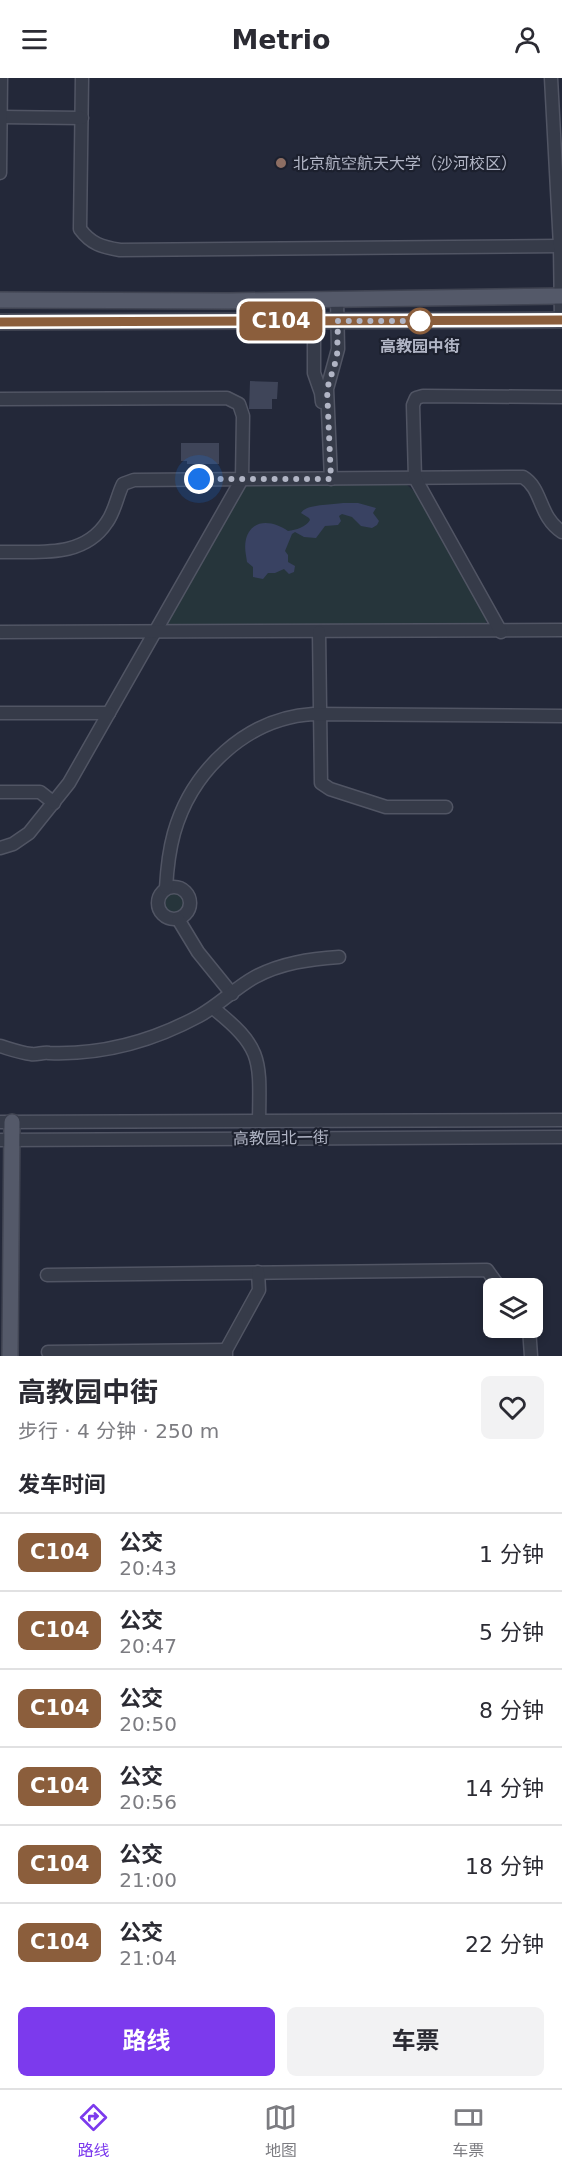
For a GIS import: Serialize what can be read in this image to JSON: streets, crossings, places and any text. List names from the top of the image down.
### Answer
{
  "streets": {
    "street": ["高教园北一街"]
  },
  "places": ["北京航空航天大学（沙河校区）", "高教园中街"],
  "lines": ["bus line C104"],
  "page": {
    "header": "Metrio",
    "on_map": "C104",
    "heading": [
      ["高教园中街", "步行 · 4 分钟 · 250 m"],
      "发车时间"
    ],
    "list": [
      {
        "mark": "C104",
        "name": "公交",
        "note": "20:43",
        "value": "1 分钟"
      },
      {
        "mark": "C104",
        "name": "公交",
        "note": "20:47",
        "value": "5 分钟"
      },
      {
        "mark": "C104",
        "name": "公交",
        "note": "20:50",
        "value": "8 分钟"
      },
      {
        "mark": "C104",
        "name": "公交",
        "note": "20:56",
        "value": "14 分钟"
      },
      {
        "mark": "C104",
        "name": "公交",
        "note": "21:00",
        "value": "18 分钟"
      },
      {
        "mark": "C104",
        "name": "公交",
        "note": "21:04",
        "value": "22 分钟"
      }
    ],
    "buttons": ["路线", "车票"],
    "tabs": ["路线", "地图", "车票"]
  }
}
